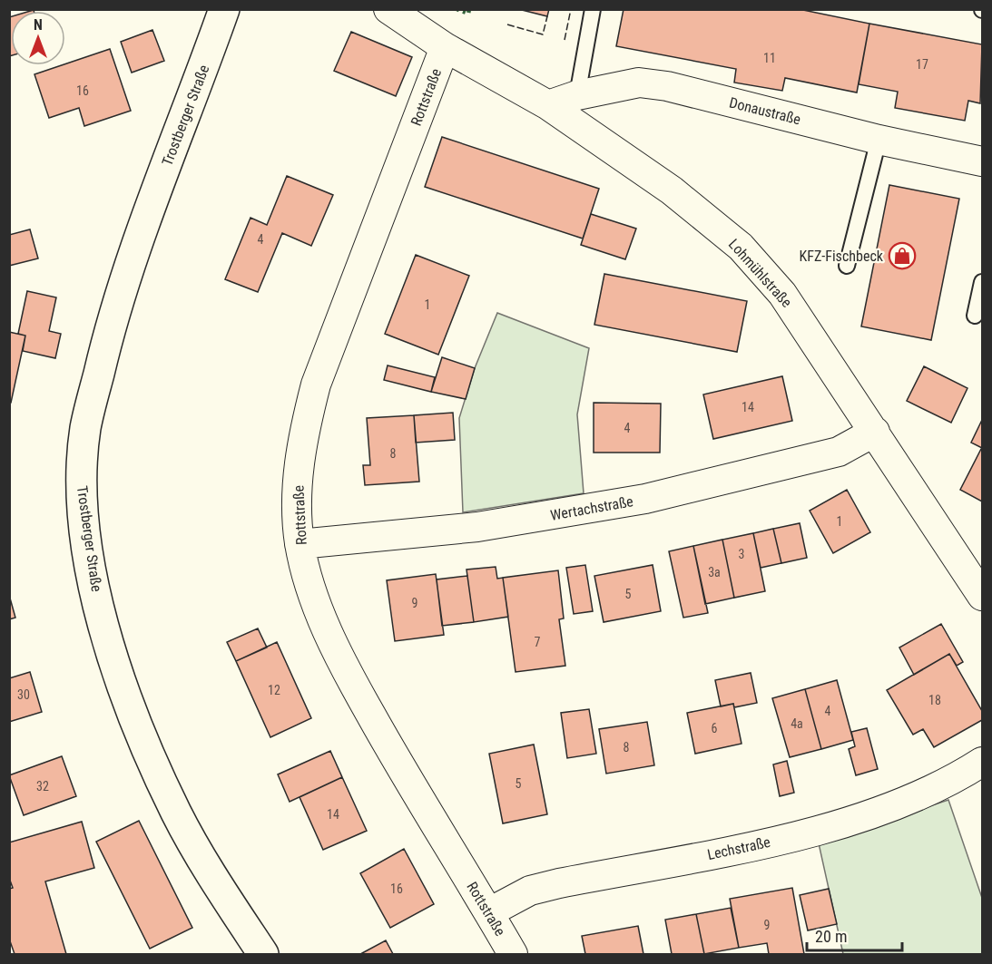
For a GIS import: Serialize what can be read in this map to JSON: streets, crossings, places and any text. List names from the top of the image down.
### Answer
{
  "streets": {
    "main road": ["Trostberger Straße"],
    "street": [
      "Rottstraße",
      "Donaustraße",
      "Lohmühlstraße",
      "Wertachstraße",
      "Lechstraße"
    ]
  },
  "crossings": [
    ["Rottstraße", "Lohmühlstraße"],
    ["Rottstraße", "Wertachstraße"],
    ["Rottstraße", "Lechstraße"],
    ["Donaustraße", "Lohmühlstraße"],
    ["Lohmühlstraße", "Wertachstraße"]
  ],
  "places": {
    "shop": ["KFZ-Fischbeck"]
  },
  "house_numbers": [
    "11",
    "17",
    "16",
    "4",
    "1",
    "14",
    "4",
    "8",
    "1",
    "3",
    "3a",
    "5",
    "9",
    "7",
    "12",
    "30",
    "18",
    "4",
    "4a",
    "6",
    "8",
    "5",
    "32",
    "14",
    "16",
    "9"
  ],
  "scale_bar": "20 m",
  "north": "top"
}
